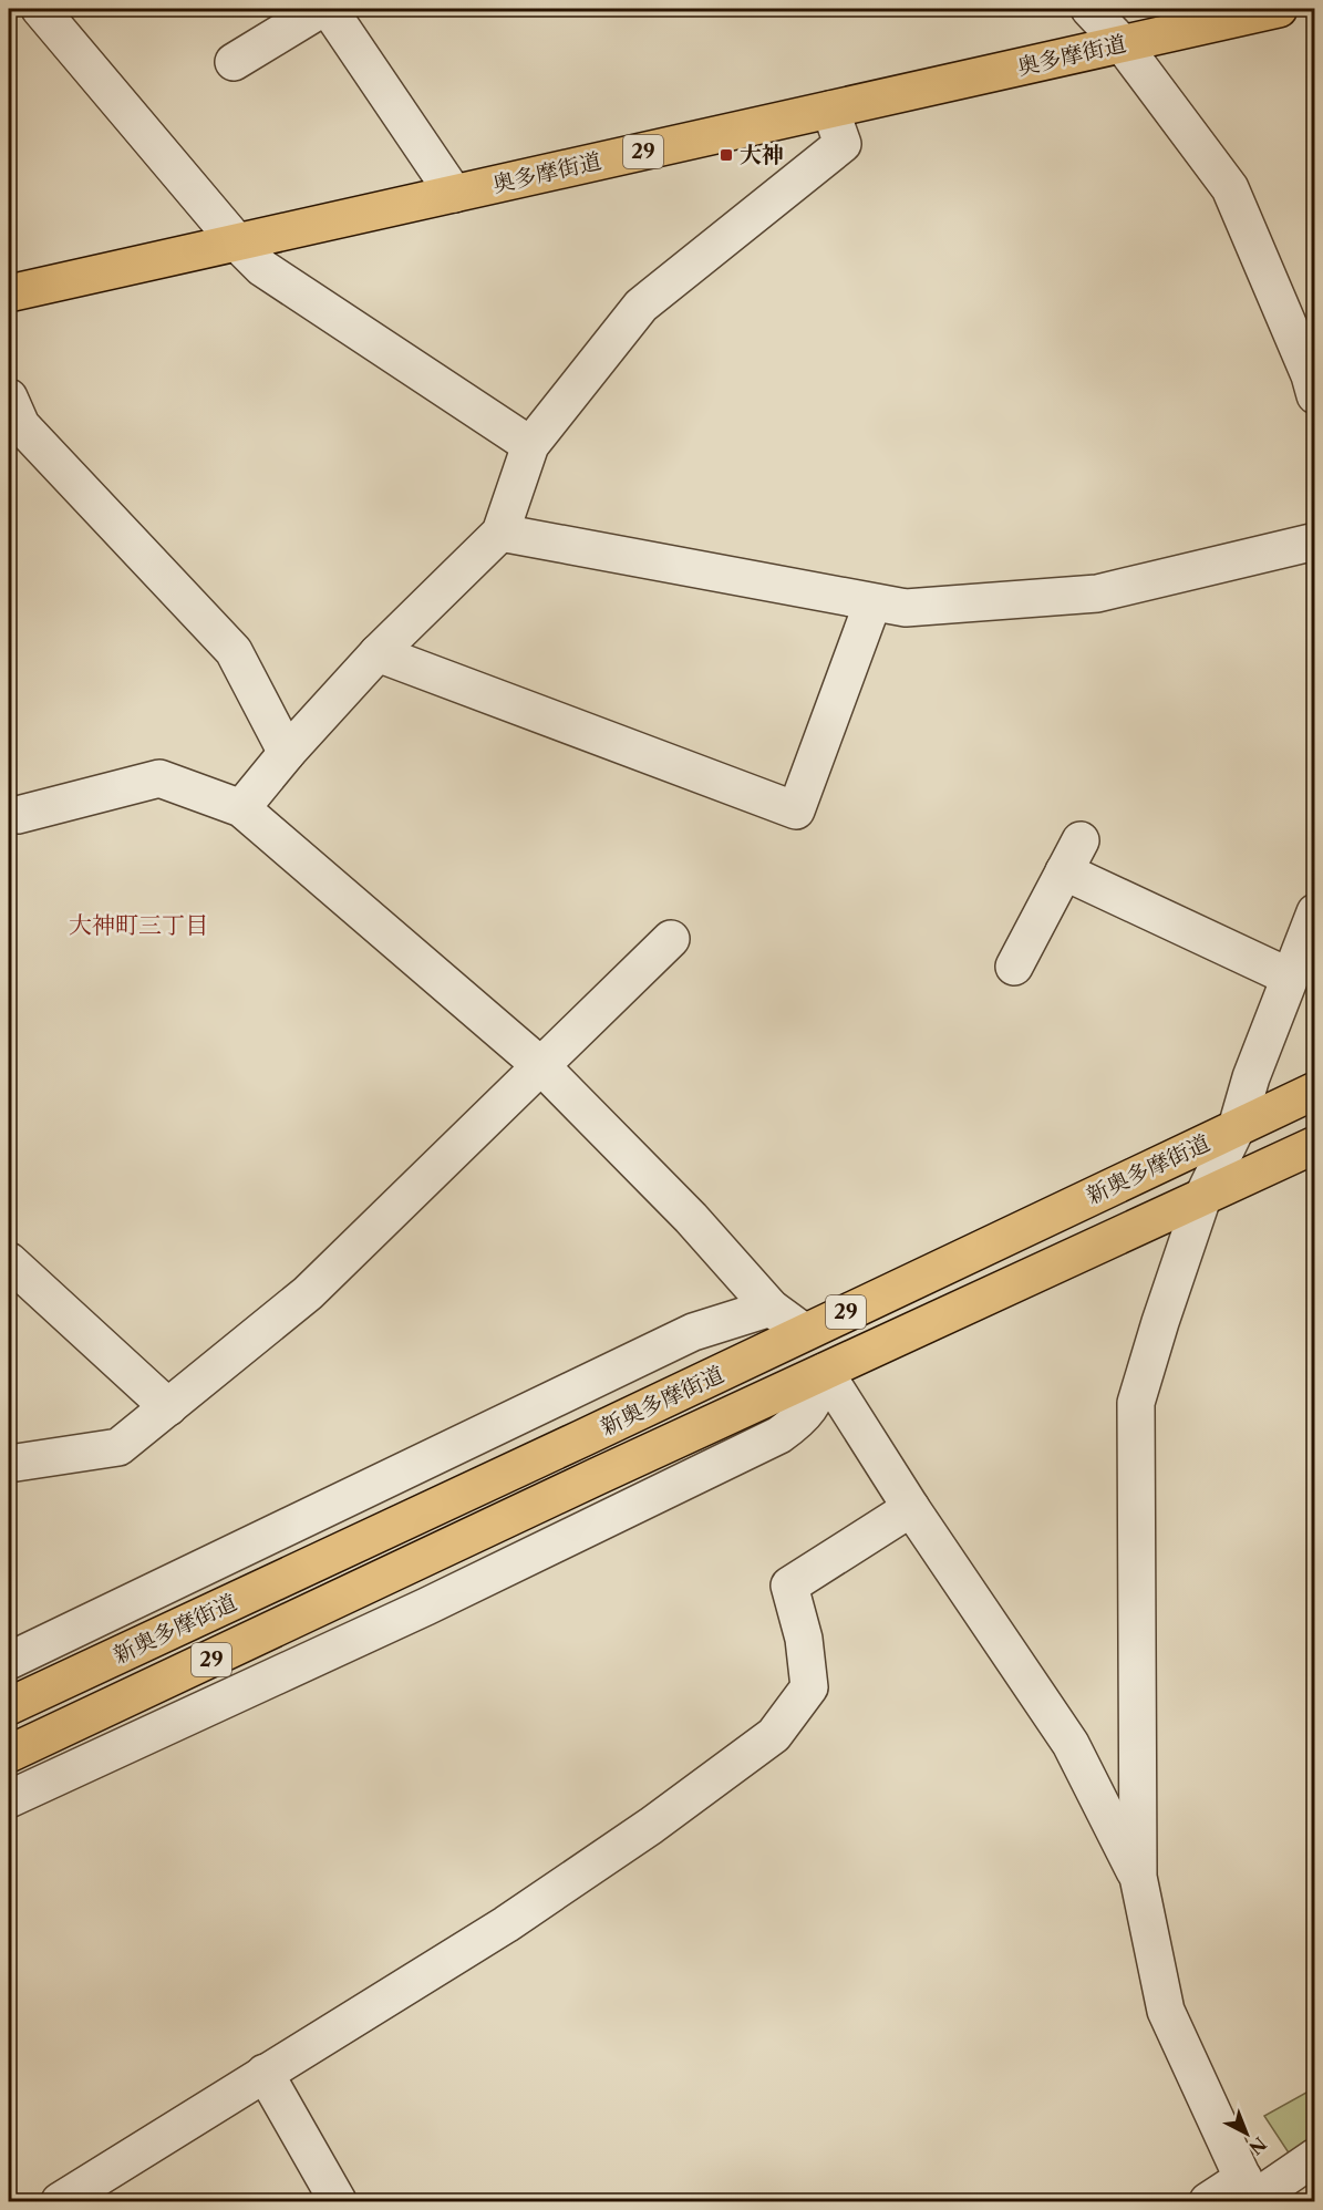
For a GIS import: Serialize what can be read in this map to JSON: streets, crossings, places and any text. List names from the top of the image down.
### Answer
{
  "streets": {
    "main road": ["奥多摩街道", "29", "新奥多摩街道"]
  },
  "districts": ["大神町三丁目"],
  "places": {
    "transit": ["大神"]
  },
  "north": "bottom right"
}
